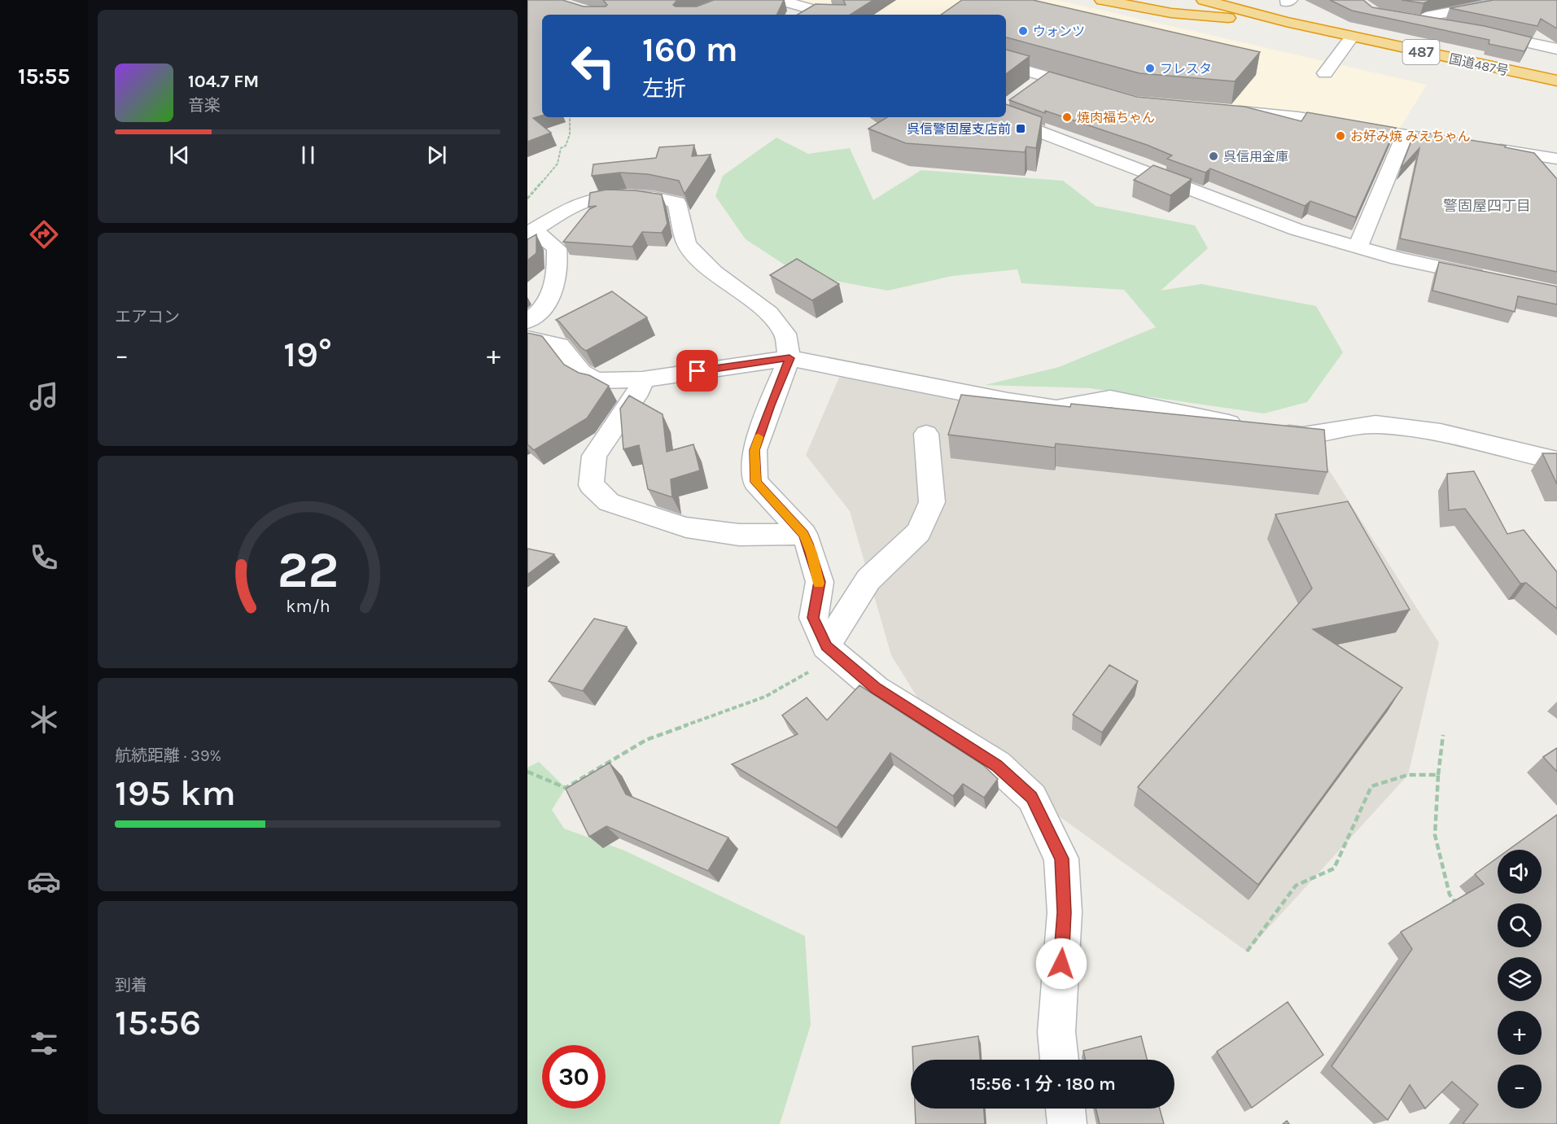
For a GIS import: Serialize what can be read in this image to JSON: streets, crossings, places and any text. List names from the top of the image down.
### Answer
{
  "streets": {
    "highway": ["487", "国道487号"]
  },
  "crossings": [
    ["487", "国道487号"]
  ],
  "districts": ["警固屋四丁目"],
  "places": {
    "other": [
      "ウォンツ",
      "フレスタ",
      "焼肉福ちゃん",
      "お好み焼 みえちゃん",
      "呉信用金庫"
    ],
    "transit": ["呉信警固屋支店前"]
  },
  "page": {
    "tabs": "15:55",
    "turn": ["160 m", "左折"],
    "song": ["104.7 FM", "音楽"],
    "tile": [
      "エアコン",
      ["航続距離 · 39%", "195 km"],
      ["到着", "15:56"]
    ],
    "heat": ["−", "19°", "+"],
    "map_buttons": ["+", "−"],
    "limit": "30",
    "trip": "15:56 · 1 分 · 180 m",
    "gauge": ["22", "km/h"]
  }
}
